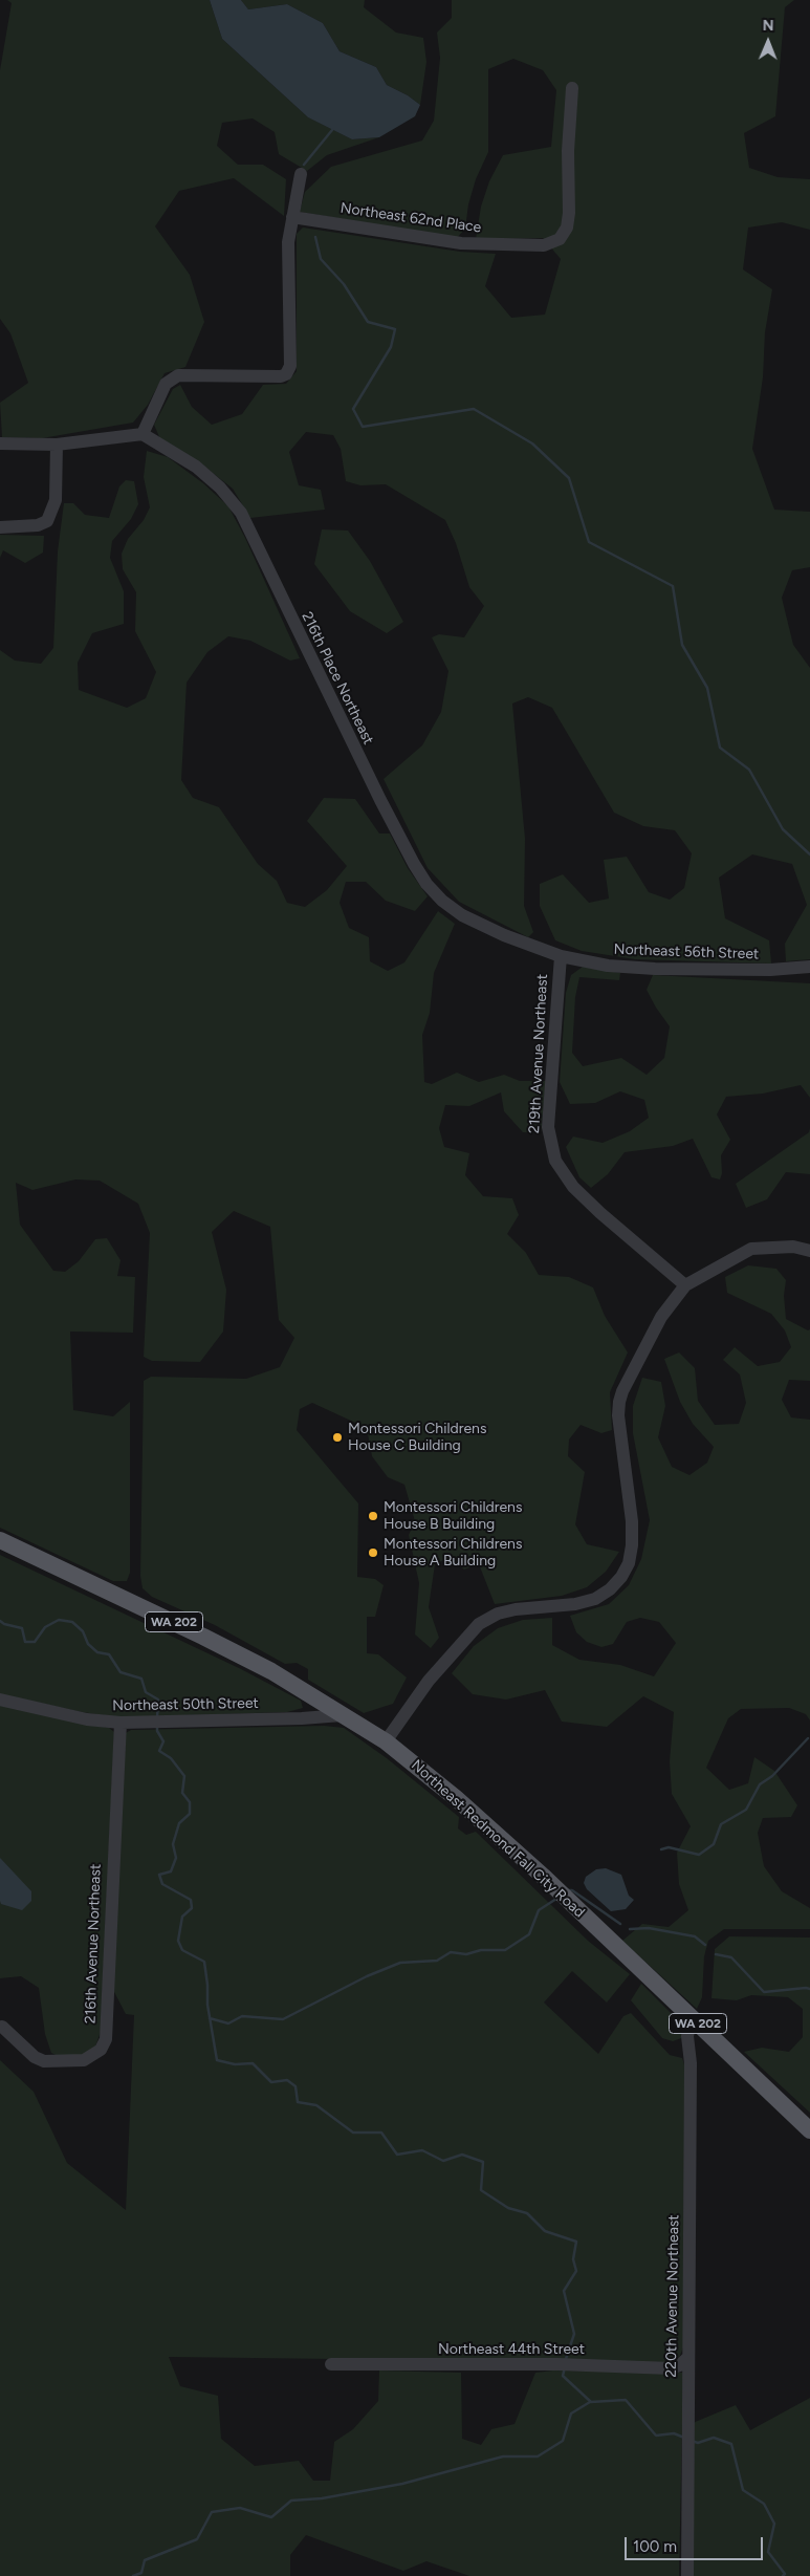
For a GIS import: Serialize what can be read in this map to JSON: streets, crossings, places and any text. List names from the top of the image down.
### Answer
{
  "streets": {
    "main road": ["WA 202", "Northeast Redmond Fall City Road"],
    "street": [
      "Northeast 62nd Place",
      "216th Place Northeast",
      "Northeast 56th Street",
      "219th Avenue Northeast",
      "Northeast 50th Street",
      "216th Avenue Northeast",
      "220th Avenue Northeast",
      "Northeast 44th Street"
    ]
  },
  "crossings": [
    ["216th Place Northeast", "Northeast 56th Street"],
    ["Northeast 56th Street", "219th Avenue Northeast"],
    ["Northeast 50th Street", "Northeast Redmond Fall City Road"],
    ["Northeast 50th Street", "216th Avenue Northeast"],
    ["Northeast Redmond Fall City Road", "220th Avenue Northeast"],
    ["220th Avenue Northeast", "Northeast 44th Street"]
  ],
  "places": ["Montessori Childrens House C Building", "Montessori Childrens House B Building", "Montessori Childrens House A Building"],
  "scale_bar": "100 m",
  "north": "top"
}
